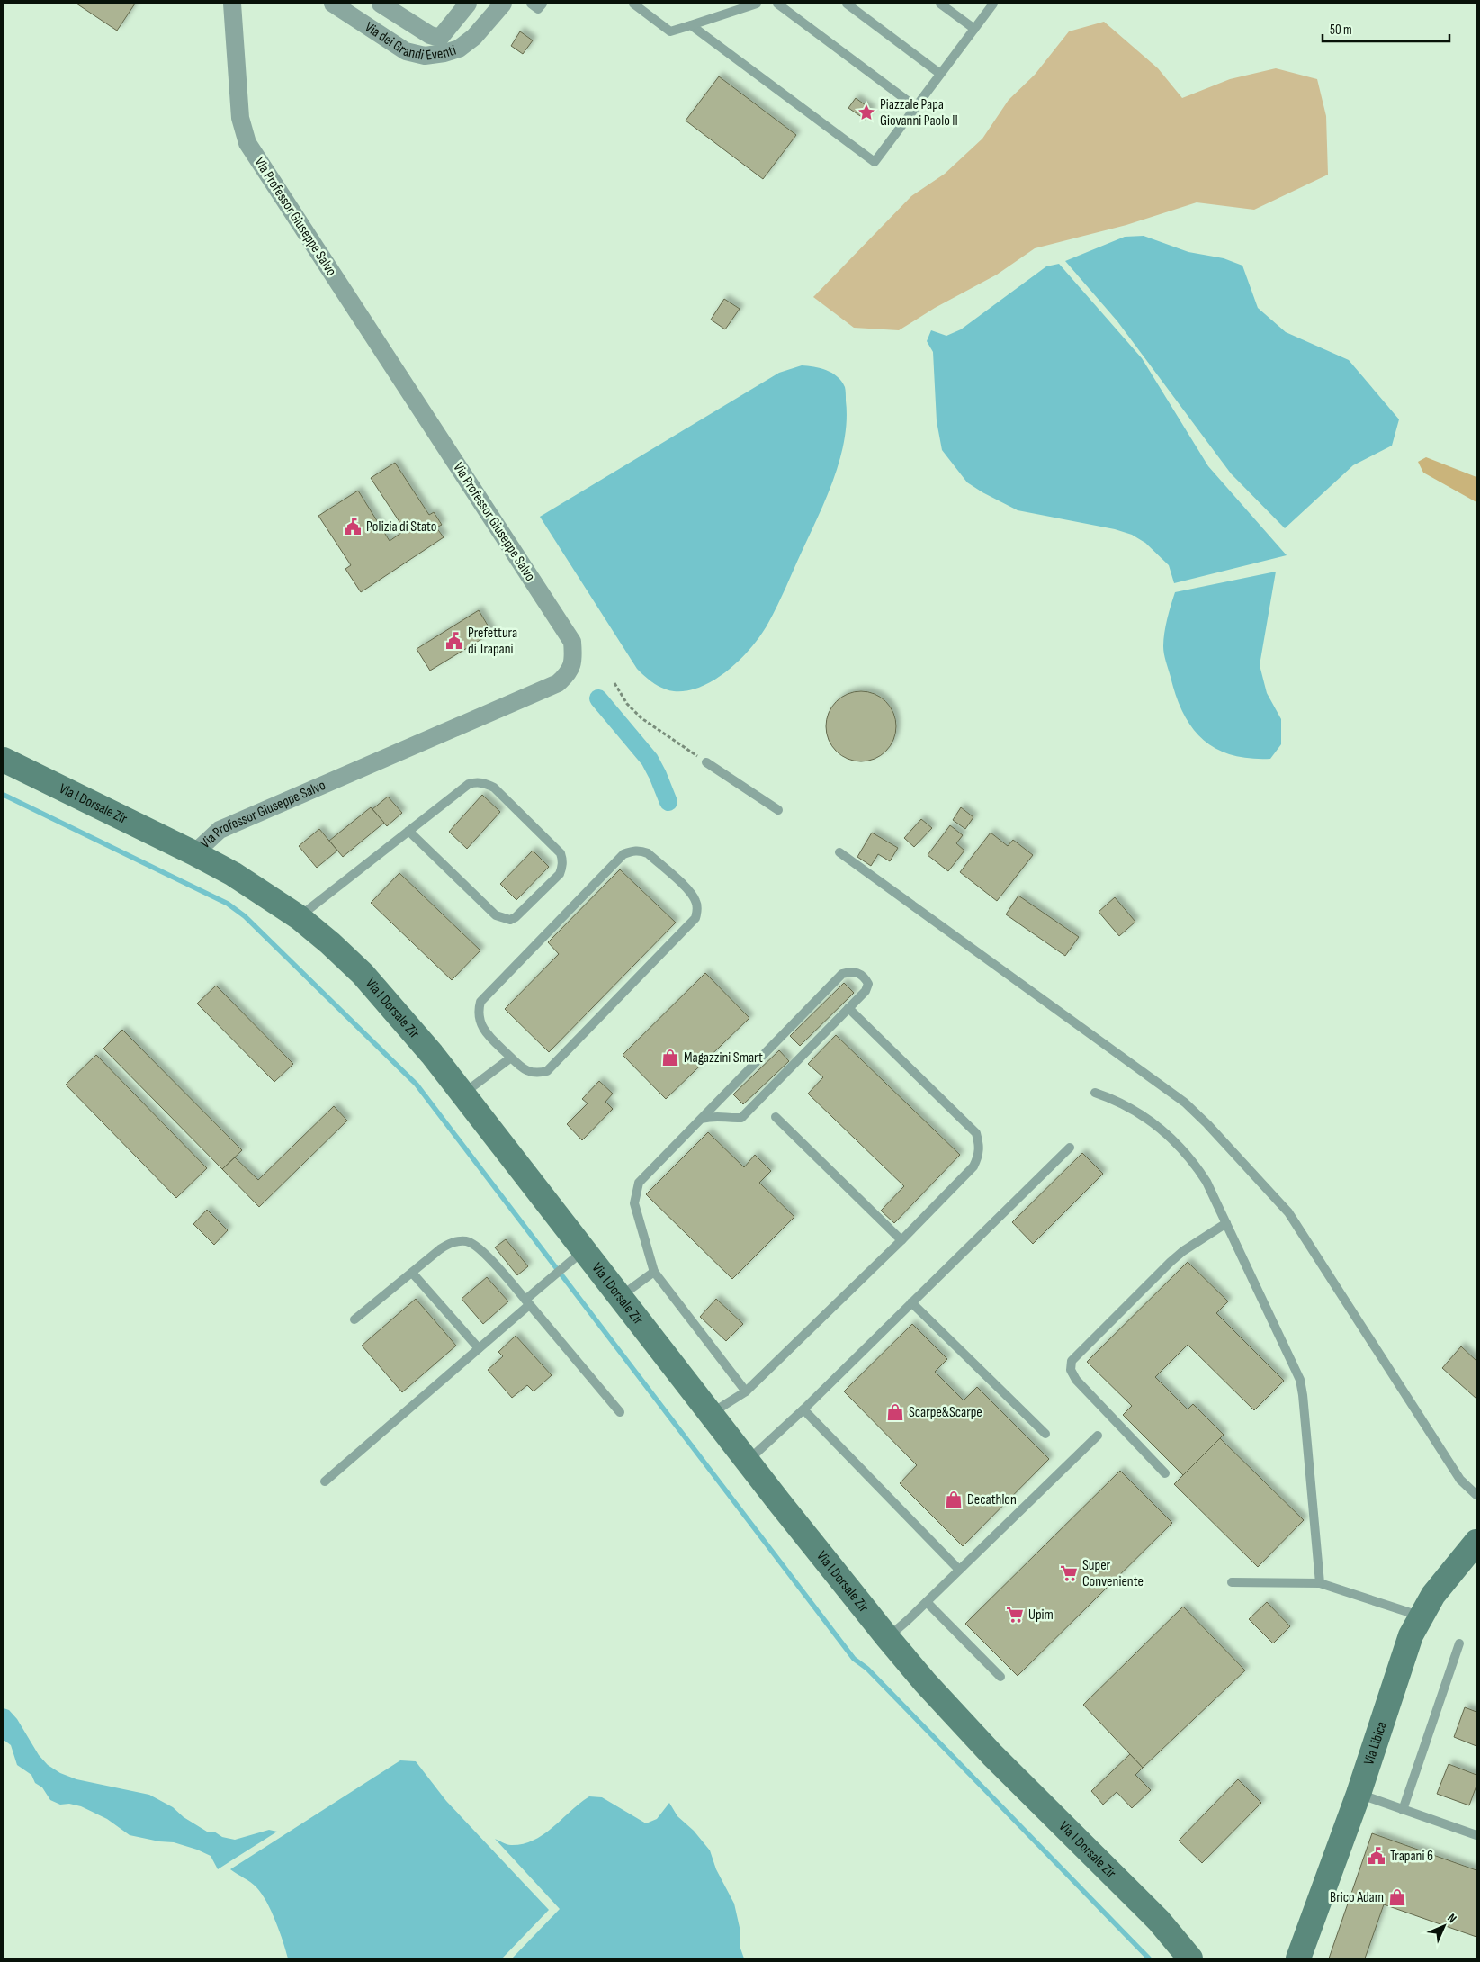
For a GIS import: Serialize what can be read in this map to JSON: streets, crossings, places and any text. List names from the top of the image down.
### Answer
{
  "streets": {
    "main road": ["Via I Dorsale Zir", "Via Libica"],
    "street": ["Via dei Grandi Eventi", "Via Professor Giuseppe Salvo"]
  },
  "crossings": [
    ["Via Professor Giuseppe Salvo", "Via I Dorsale Zir"]
  ],
  "places": {
    "place": ["Piazzale Papa Giovanni Paolo II"],
    "public building": ["Polizia di Stato", "Prefettura di Trapani", "Trapani 6"],
    "shop": [
      "Magazzini Smart",
      "Scarpe&Scarpe",
      "Decathlon",
      "Brico Adam"
    ],
    "supermarket": ["Super Conveniente", "Upim"]
  },
  "scale_bar": "50 m",
  "north": "top right"
}
